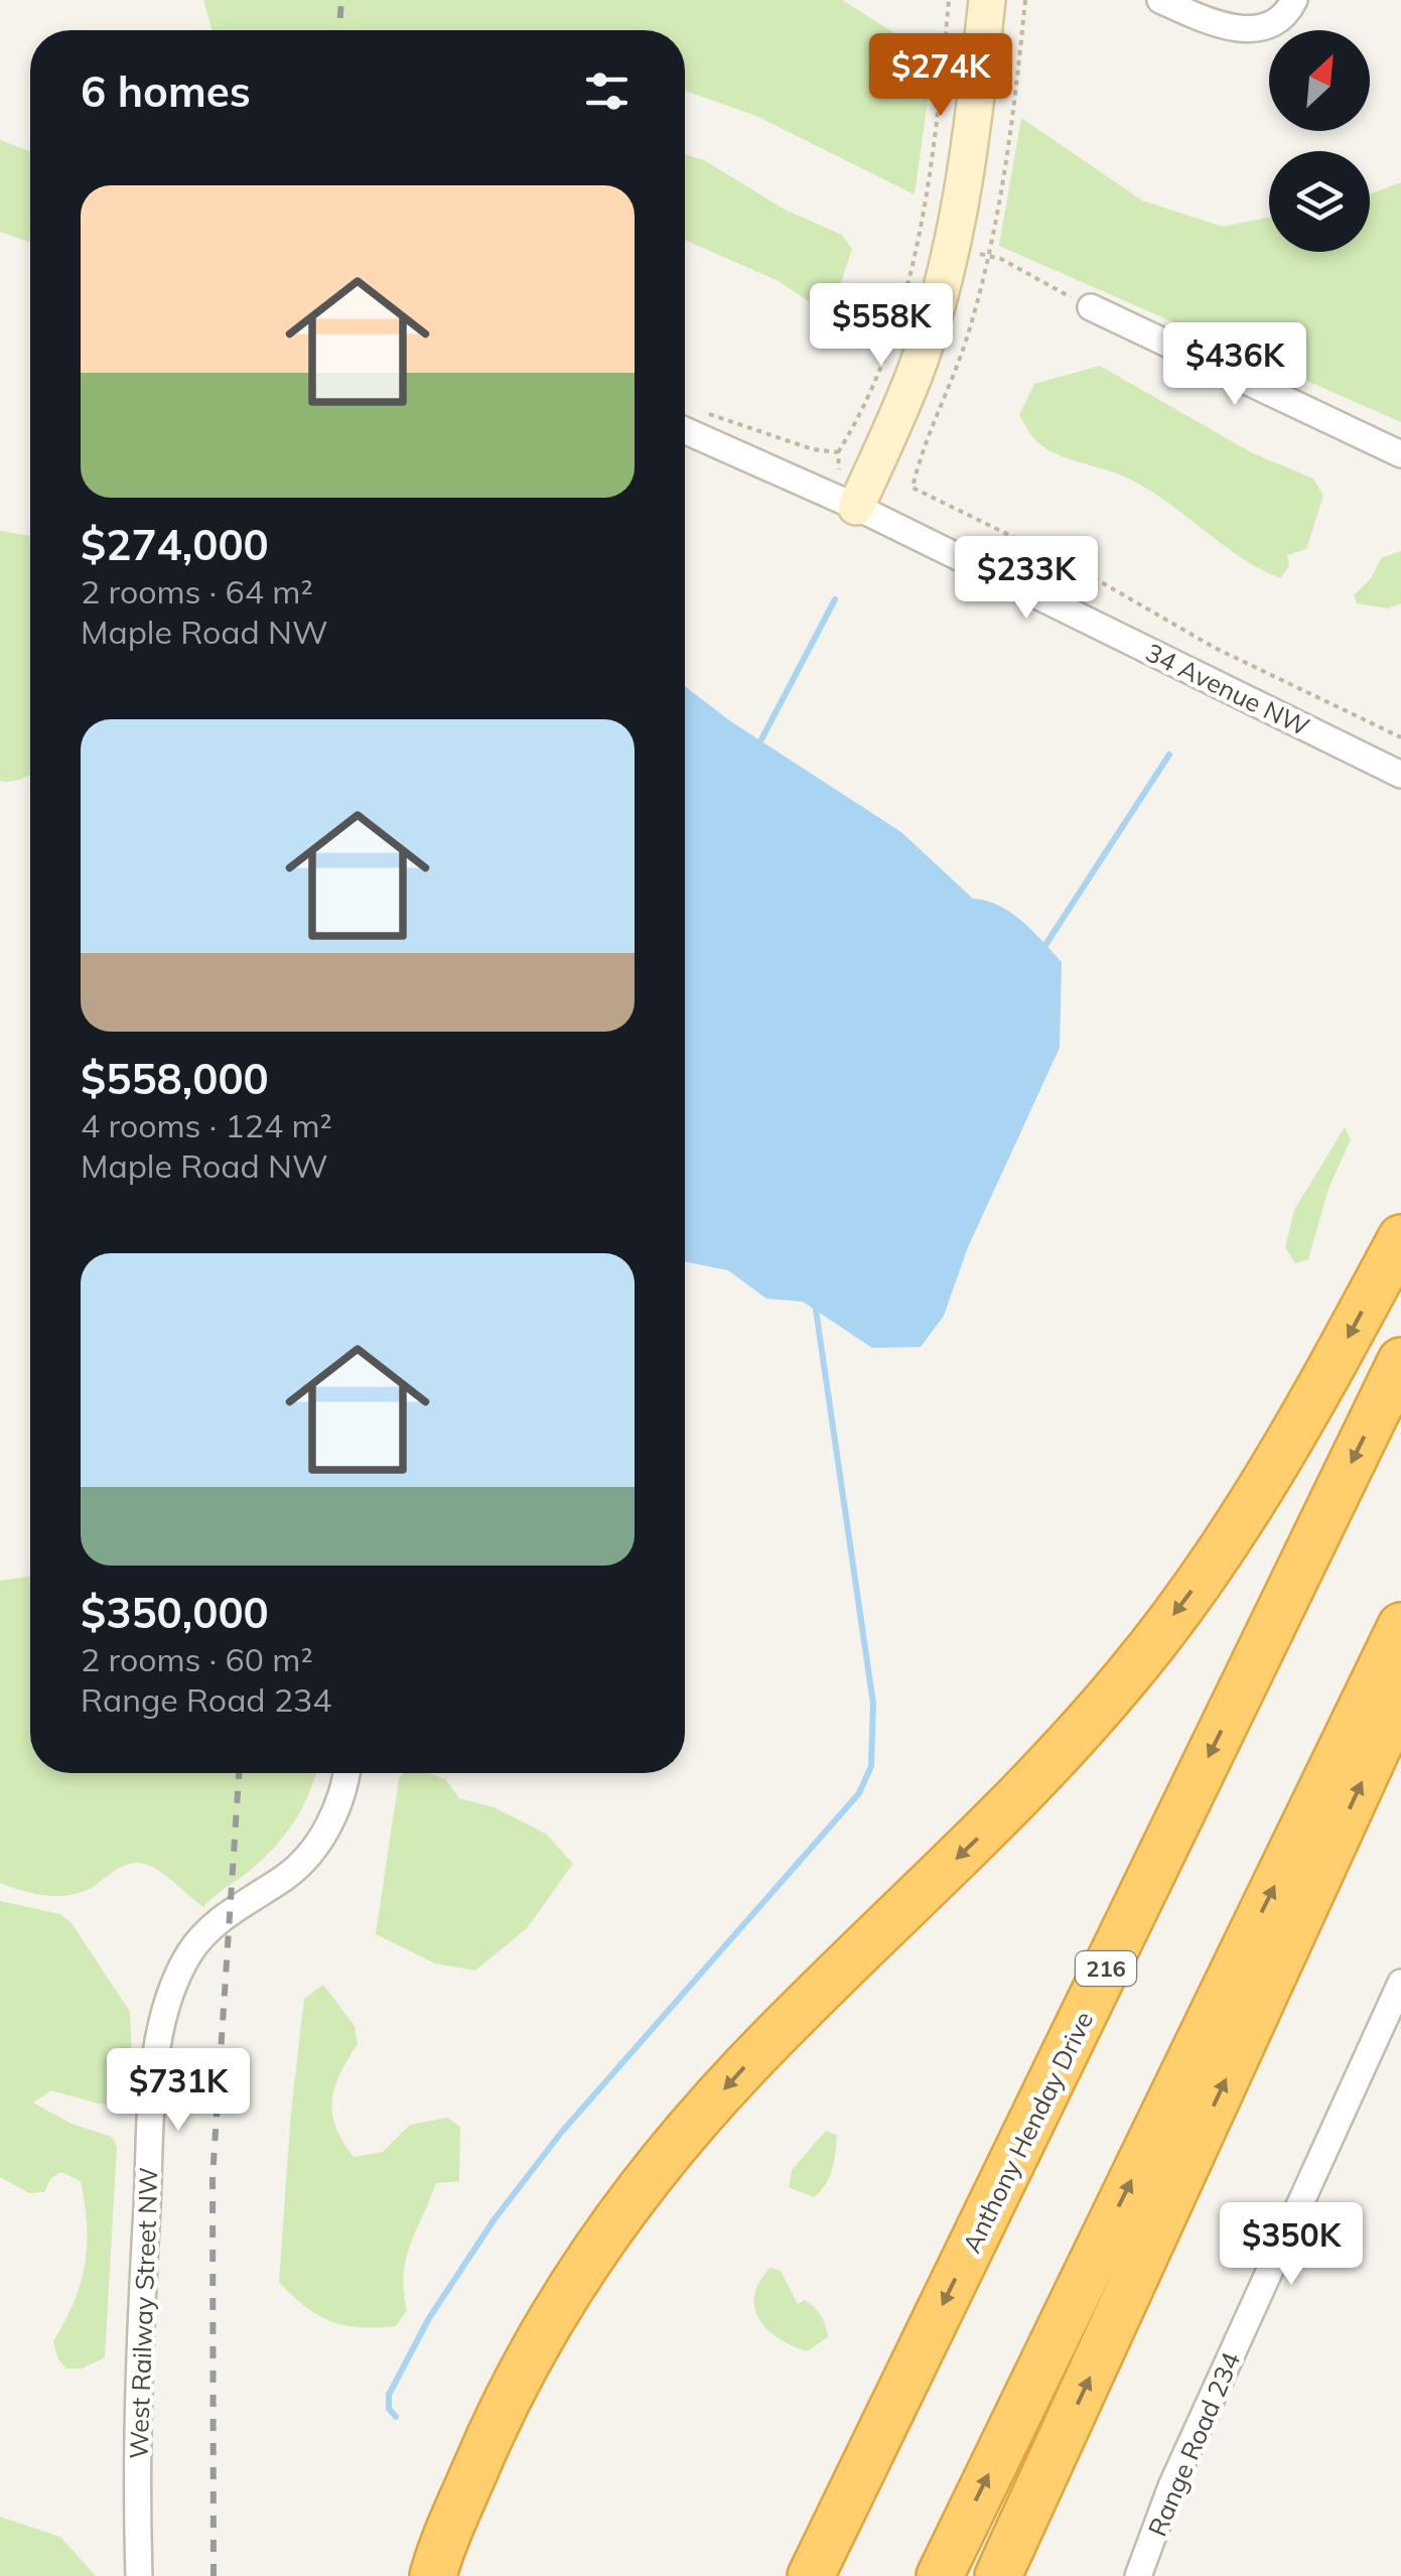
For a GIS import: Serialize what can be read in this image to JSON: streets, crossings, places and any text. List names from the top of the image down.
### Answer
{
  "streets": {
    "highway": ["216", "Anthony Henday Drive"],
    "street": ["34 Avenue NW", "West Railway Street NW", "Range Road 234"]
  },
  "north": "top right",
  "page": {
    "heading": "6 homes",
    "price": [
      "$274K",
      "$558K",
      "$436K",
      "$233K",
      "$731K",
      "$350K"
    ],
    "list": [
      {
        "name": "$274,000",
        "note": "2 rooms · 64 m² · Maple Road NW"
      },
      {
        "name": "$558,000",
        "note": "4 rooms · 124 m² · Maple Road NW"
      },
      {
        "name": "$350,000",
        "note": "2 rooms · 60 m² · Range Road 234"
      }
    ]
  }
}
